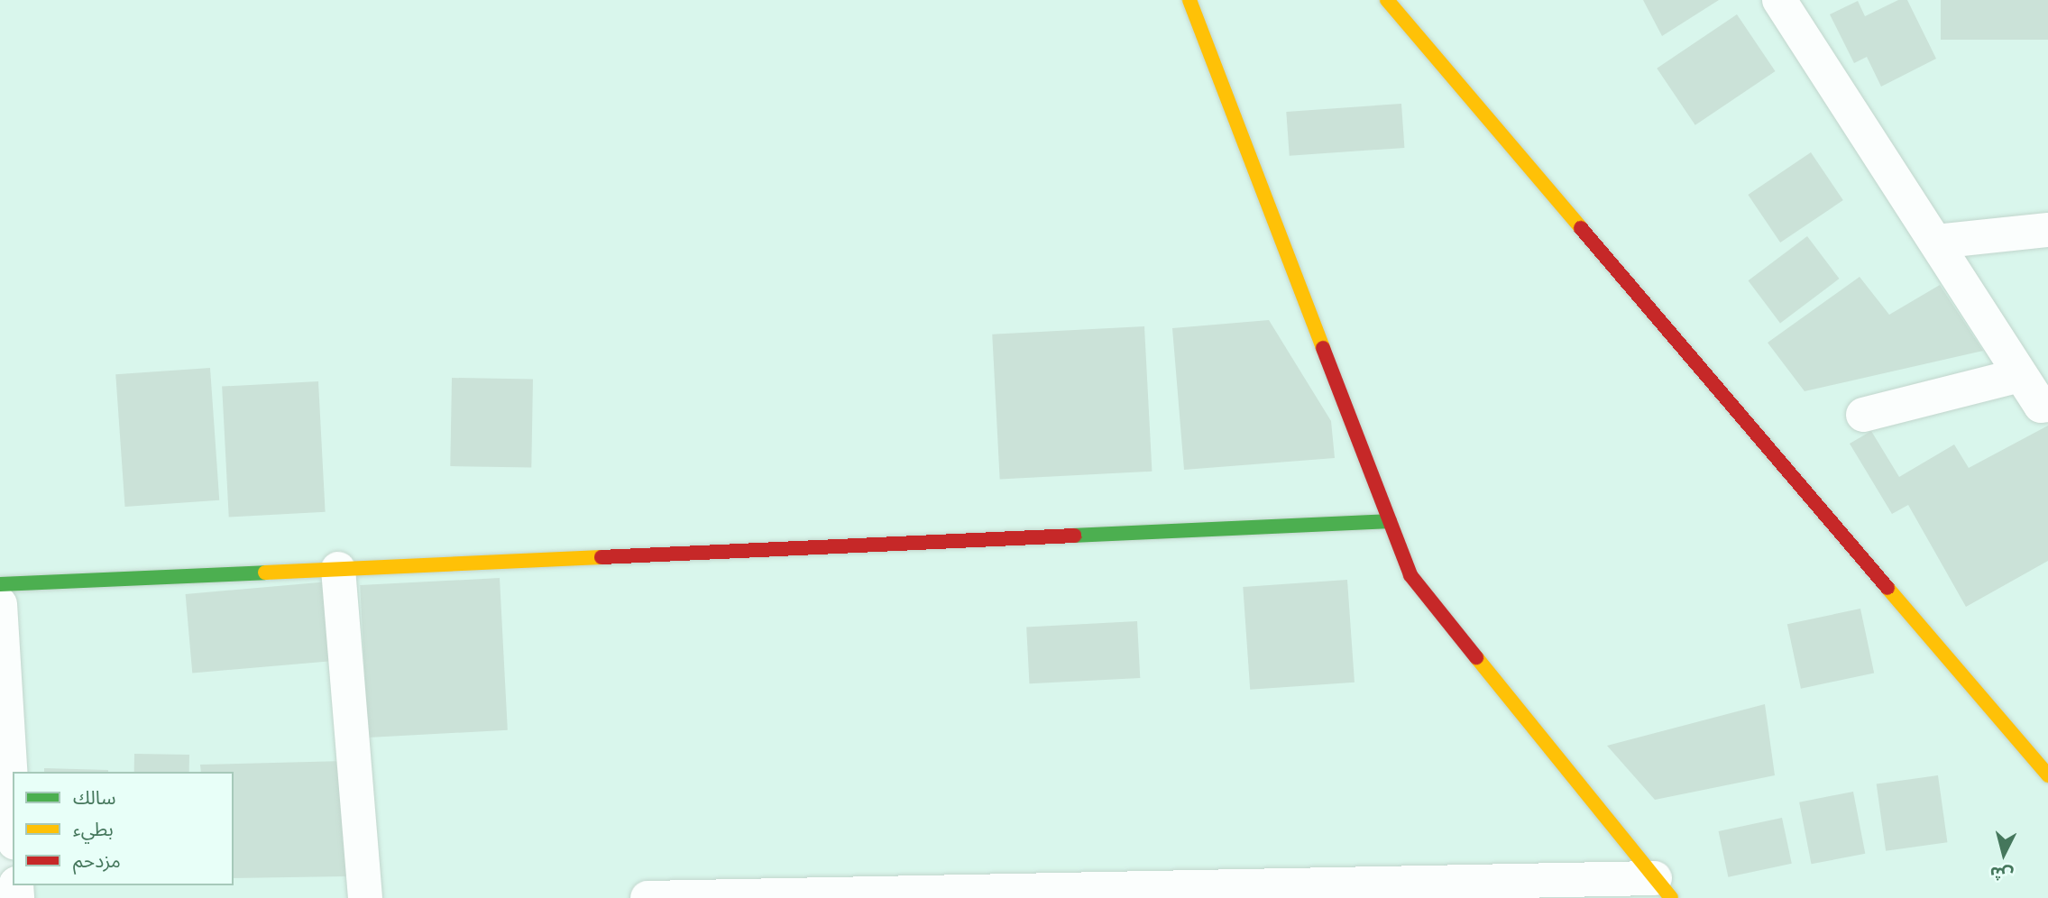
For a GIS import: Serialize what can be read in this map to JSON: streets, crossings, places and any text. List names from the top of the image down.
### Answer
{
  "legend": ["سالك", "بطيء", "مزدحم"],
  "north": "bottom"
}
